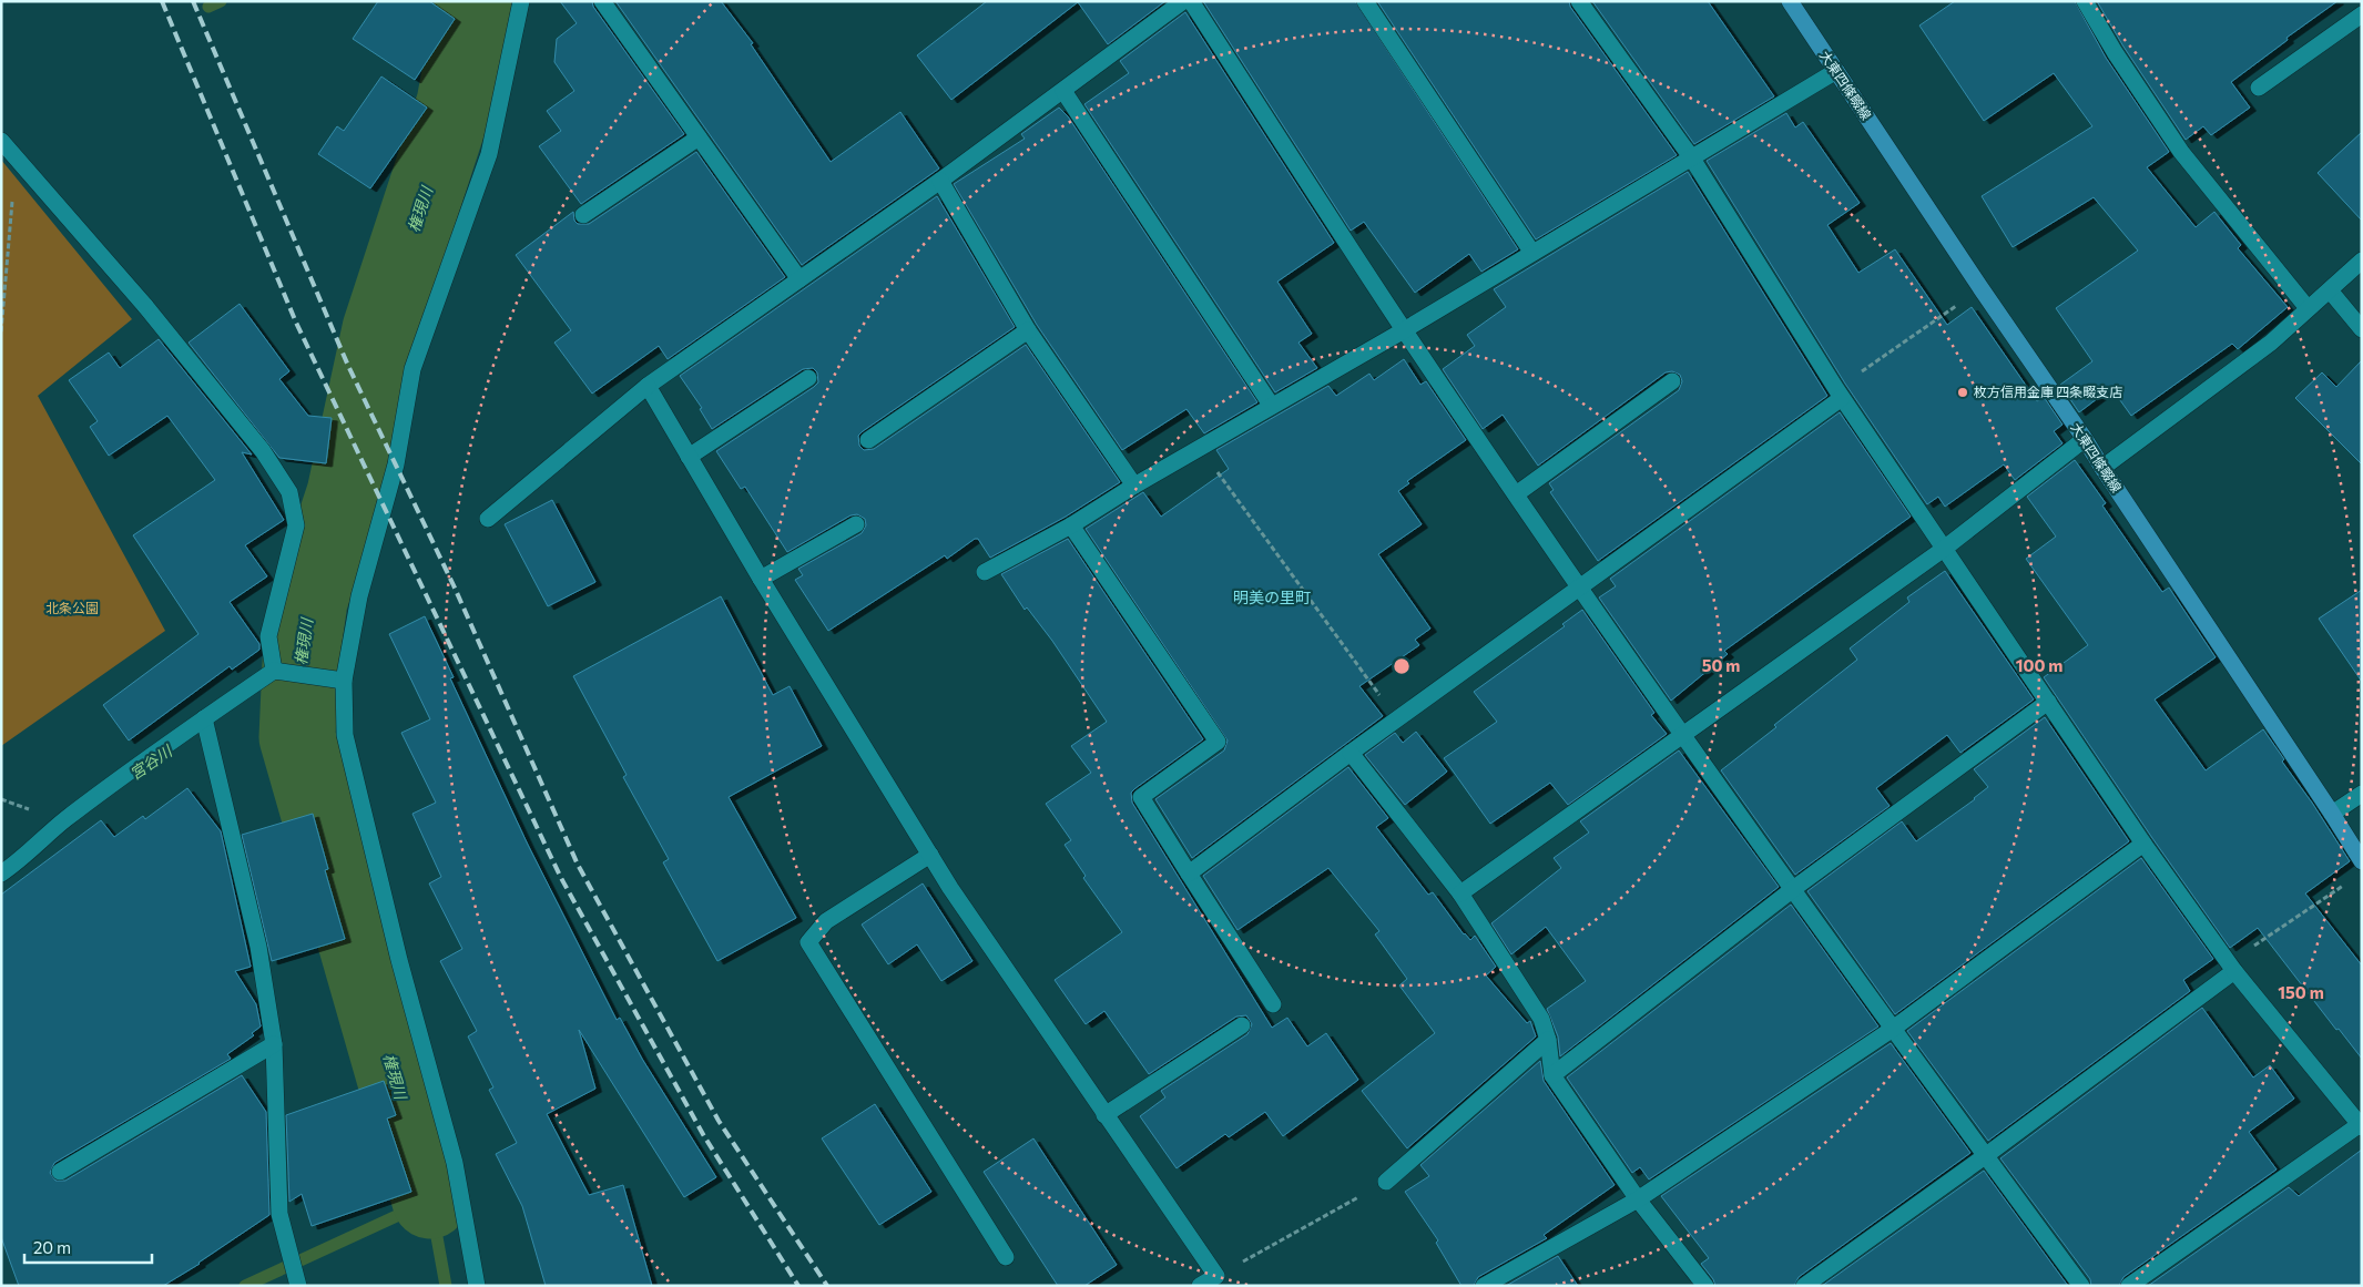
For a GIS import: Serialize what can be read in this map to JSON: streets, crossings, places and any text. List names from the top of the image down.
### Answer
{
  "streets": {
    "main road": ["大東四條畷線"]
  },
  "districts": ["明美の里町"],
  "water": ["権現川", "宮谷川"],
  "parks": ["北条公園"],
  "places": ["枚方信用金庫 四条畷支店"],
  "scale_bar": "20 m",
  "rings": ["50 m", "100 m", "150 m"]
}
